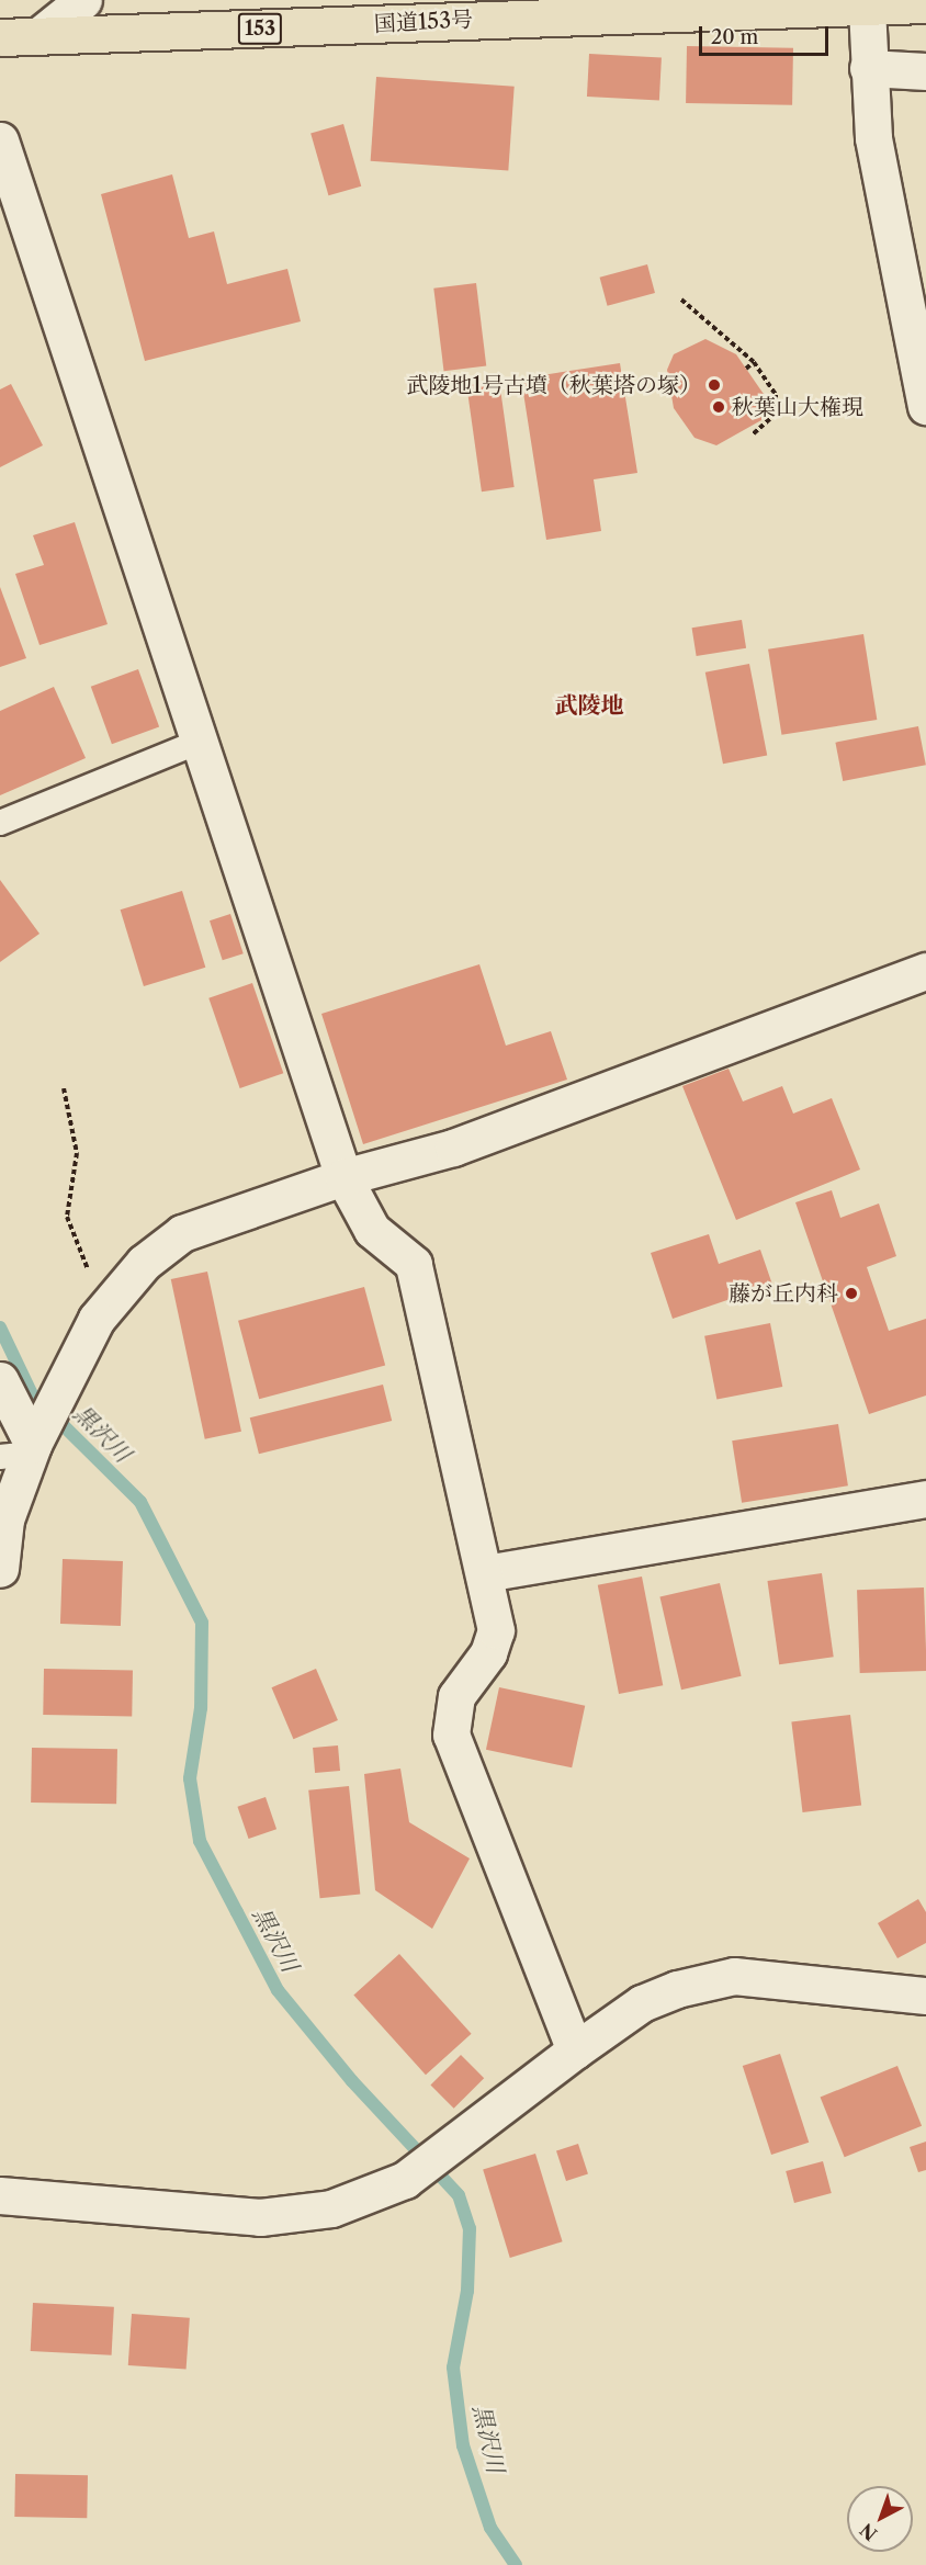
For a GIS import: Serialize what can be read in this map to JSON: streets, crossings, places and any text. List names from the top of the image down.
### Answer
{
  "streets": {
    "highway": ["国道153号", "153"]
  },
  "districts": ["武陵地"],
  "water": ["黒沢川"],
  "places": ["武陵地1号古墳（秋葉塔の塚）", "秋葉山大権現", "藤が丘内科"],
  "scale_bar": "20 m",
  "north": "bottom left"
}
